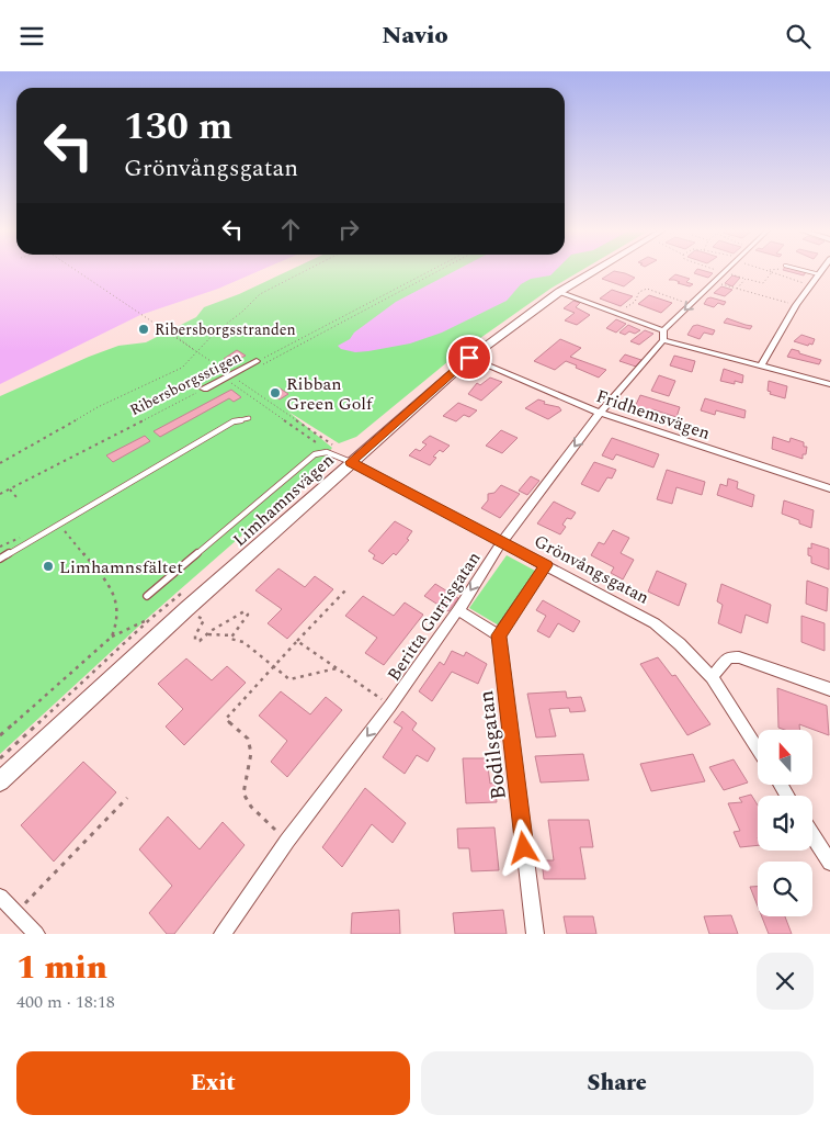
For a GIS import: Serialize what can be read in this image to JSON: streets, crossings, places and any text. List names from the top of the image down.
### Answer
{
  "streets": {
    "main road": ["Limhamnsvägen"],
    "street": [
      "Ribersborgsstigen",
      "Fridhemsvägen",
      "Grönvångsgatan",
      "Beritta Gurrisgatan",
      "Bodilsgatan"
    ]
  },
  "crossings": [
    ["Fridhemsvägen", "Limhamnsvägen"],
    ["Fridhemsvägen", "Beritta Gurrisgatan"],
    ["Limhamnsvägen", "Grönvångsgatan"],
    ["Grönvångsgatan", "Beritta Gurrisgatan"]
  ],
  "one_way": ["Beritta Gurrisgatan"],
  "places": ["Ribersborgsstranden", "Ribban Green Golf", "Limhamnsfältet"],
  "north": "top",
  "page": {
    "header": "Navio",
    "turn": ["130 m", "Grönvångsgatan"],
    "heading": ["1 min", "400 m · 18:18"],
    "buttons": ["Exit", "Share"]
  }
}
